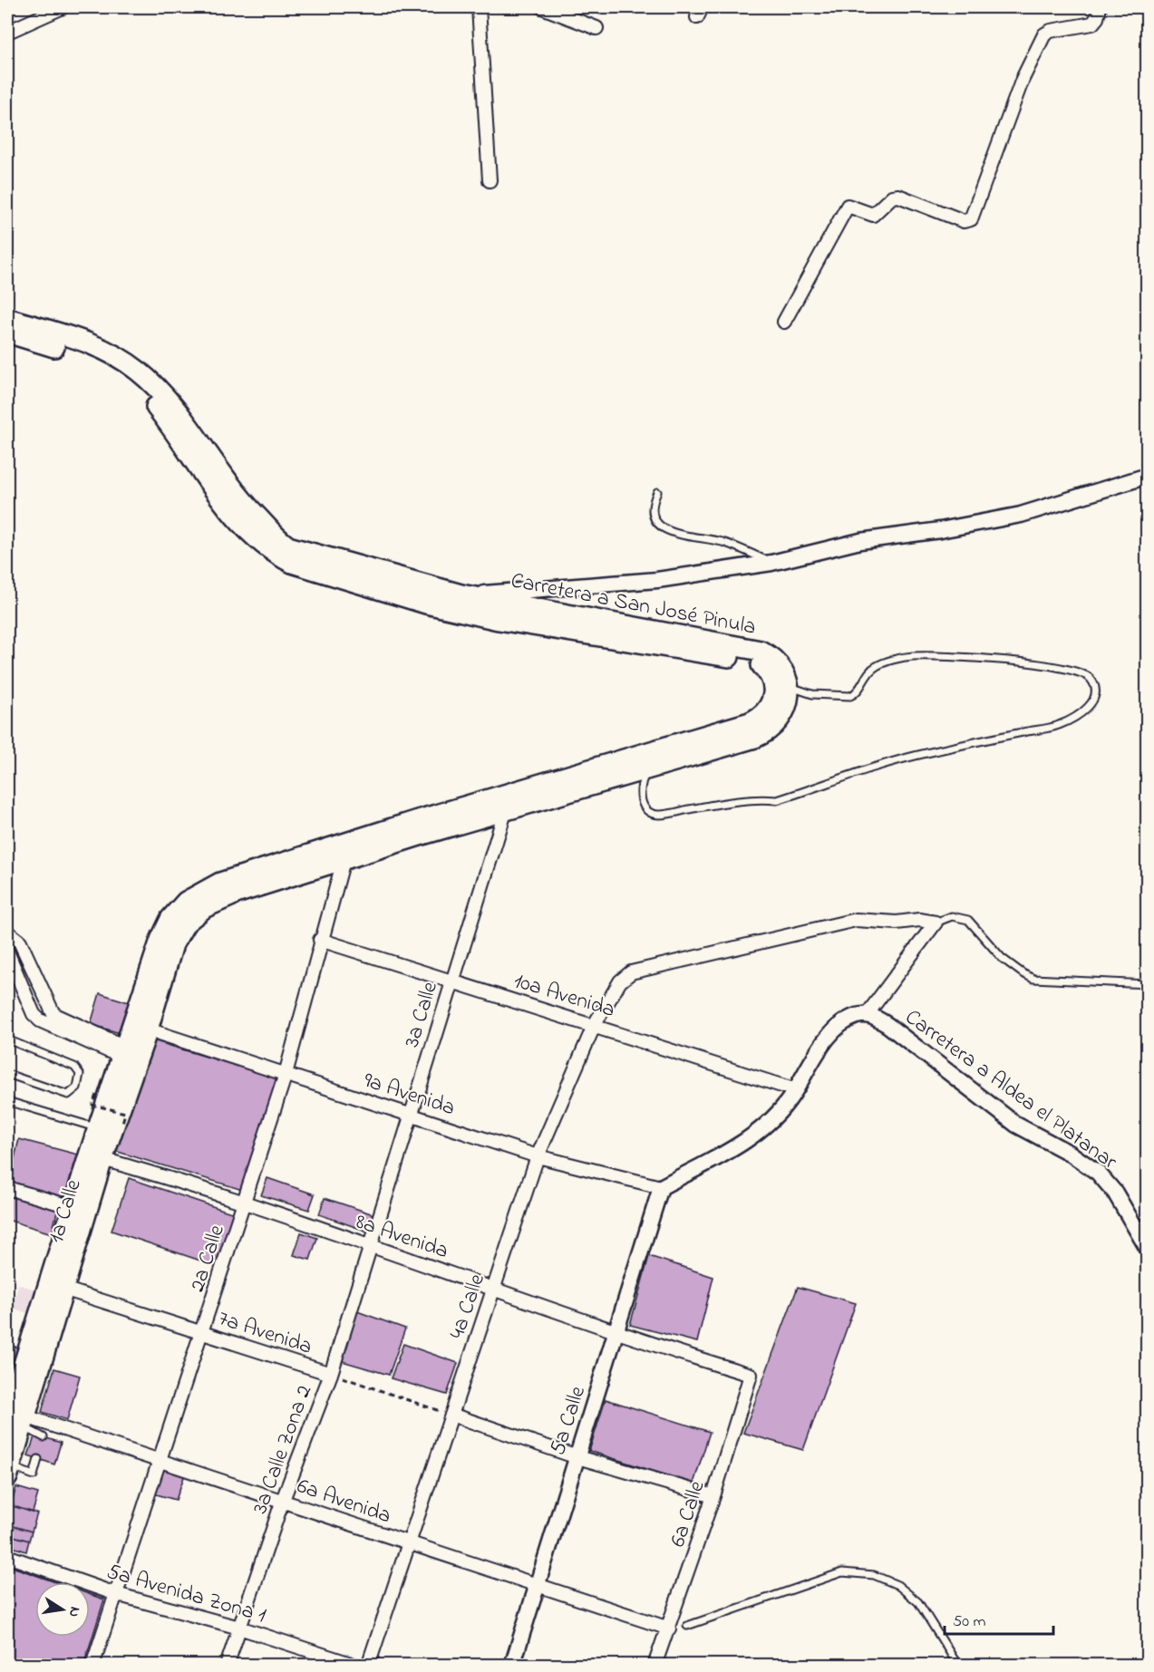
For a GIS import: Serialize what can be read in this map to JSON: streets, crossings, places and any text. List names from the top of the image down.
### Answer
{
  "streets": {
    "main road": ["Carretera a San José Pinula", "1a Calle"],
    "street": [
      "10a Avenida",
      "3a Calle",
      "Carretera a Aldea el Platanar",
      "9a Avenida",
      "8a Avenida",
      "2a Calle",
      "4a Calle",
      "7a Avenida",
      "5a Calle",
      "3a Calle Zona 2",
      "6a Avenida",
      "6a Calle",
      "5a Avenida Zona 1"
    ]
  },
  "crossings": [
    ["Carretera a San José Pinula", "3a Calle"],
    ["Carretera a San José Pinula", "1a Calle"],
    ["Carretera a San José Pinula", "2a Calle"],
    ["10a Avenida", "3a Calle"],
    ["10a Avenida", "2a Calle"],
    ["10a Avenida", "4a Calle"],
    ["3a Calle", "9a Avenida"],
    ["3a Calle", "8a Avenida"],
    ["3a Calle", "3a Calle Zona 2"],
    ["9a Avenida", "1a Calle"],
    ["9a Avenida", "2a Calle"],
    ["9a Avenida", "4a Calle"],
    ["9a Avenida", "5a Calle"],
    ["1a Calle", "8a Avenida"],
    ["1a Calle", "7a Avenida"],
    ["1a Calle", "6a Avenida"],
    ["8a Avenida", "2a Calle"],
    ["8a Avenida", "4a Calle"],
    ["8a Avenida", "5a Calle"],
    ["8a Avenida", "3a Calle Zona 2"],
    ["8a Avenida", "6a Calle"],
    ["2a Calle", "7a Avenida"],
    ["2a Calle", "6a Avenida"],
    ["2a Calle", "5a Avenida Zona 1"],
    ["4a Calle", "6a Avenida"],
    ["7a Avenida", "3a Calle Zona 2"],
    ["5a Calle", "6a Avenida"],
    ["3a Calle Zona 2", "6a Avenida"],
    ["3a Calle Zona 2", "5a Avenida Zona 1"],
    ["6a Avenida", "6a Calle"]
  ],
  "scale_bar": "50 m",
  "north": "right"
}
